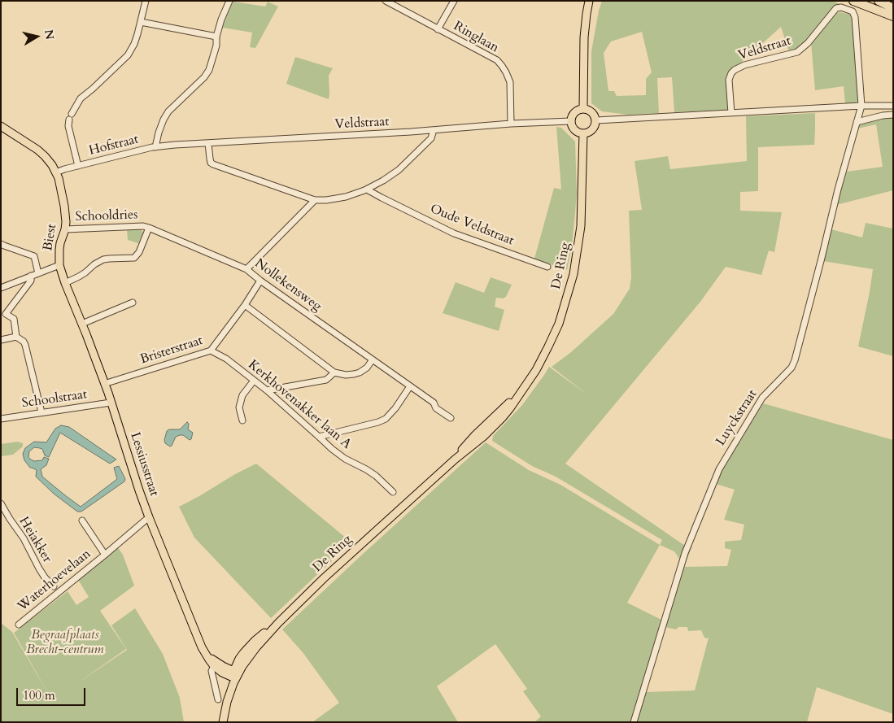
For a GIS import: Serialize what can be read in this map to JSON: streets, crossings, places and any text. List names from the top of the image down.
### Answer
{
  "streets": {
    "main road": ["Biest", "De Ring", "Lessiusstraat"],
    "street": [
      "Ringlaan",
      "Veldstraat",
      "Hofstraat",
      "Schooldries",
      "Oude Veldstraat",
      "Nollekensweg",
      "Bristerstraat",
      "Schoolstraat",
      "Kerkhovenakker laan A",
      "Luyckstraat",
      "Heiakker",
      "Waterhoevelaan"
    ]
  },
  "crossings": [
    ["Ringlaan", "Veldstraat"],
    ["Veldstraat", "Hofstraat"],
    ["Veldstraat", "De Ring"],
    ["Veldstraat", "Luyckstraat"],
    ["Hofstraat", "Biest"],
    ["Schooldries", "Biest"],
    ["Schooldries", "Nollekensweg"],
    ["Biest", "Lessiusstraat"],
    ["De Ring", "Lessiusstraat"],
    ["Nollekensweg", "Bristerstraat"],
    ["Bristerstraat", "Kerkhovenakker laan A"],
    ["Bristerstraat", "Lessiusstraat"],
    ["Schoolstraat", "Lessiusstraat"],
    ["Lessiusstraat", "Waterhoevelaan"]
  ],
  "parks": ["Begraafplaats Brecht-centrum"],
  "scale_bar": "100 m",
  "north": "right"
}
